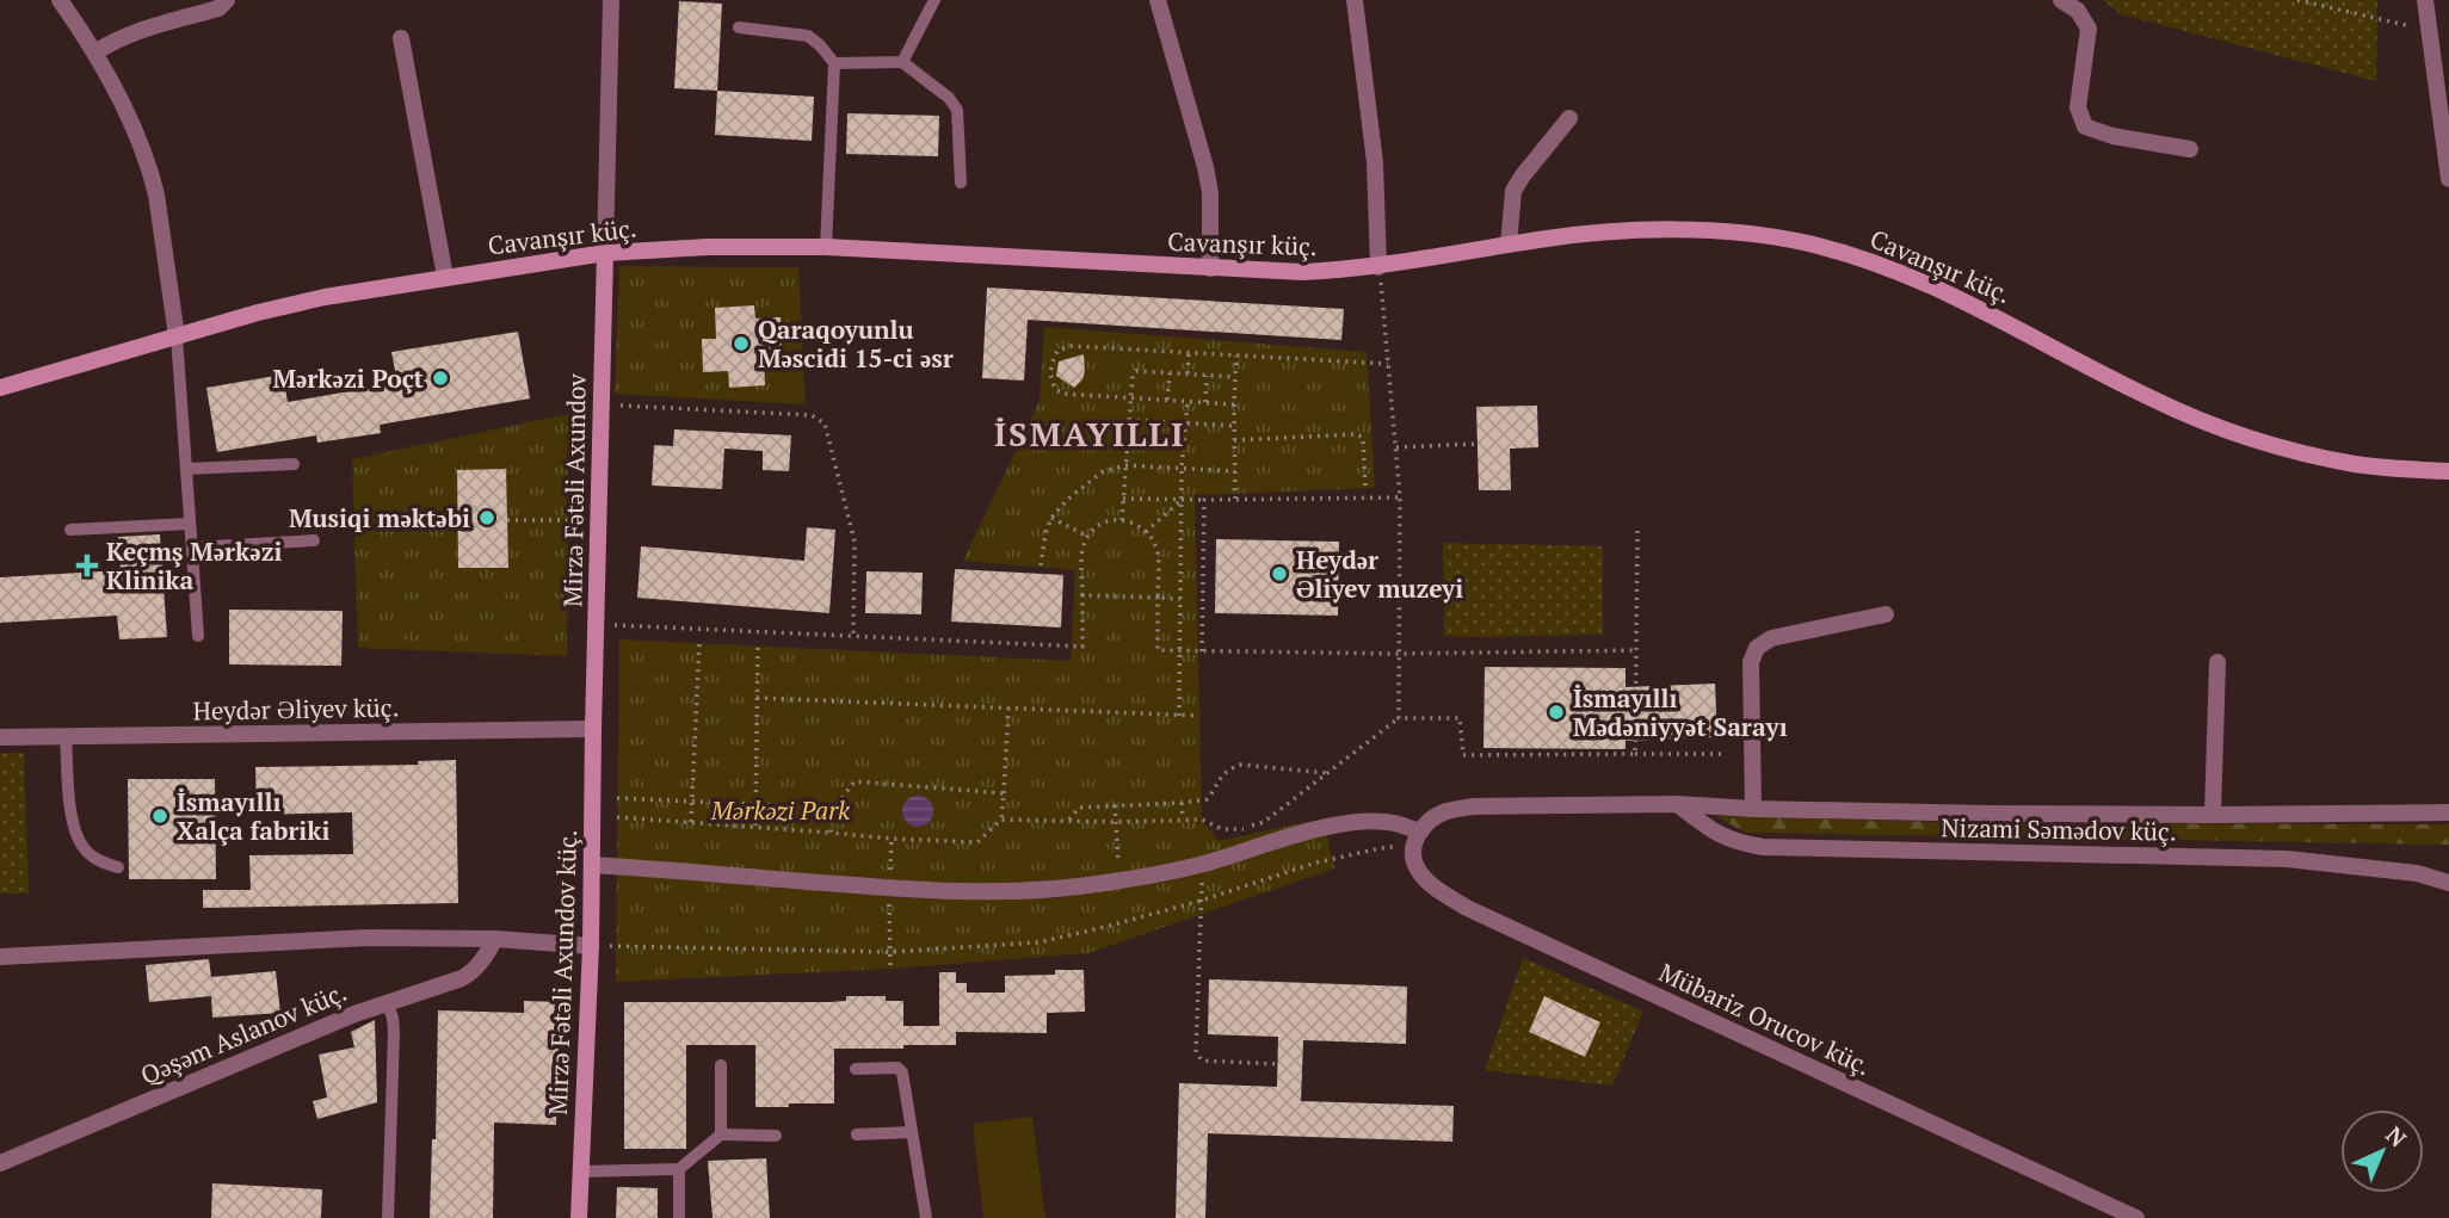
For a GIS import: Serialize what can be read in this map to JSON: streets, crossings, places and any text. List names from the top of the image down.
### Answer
{
  "streets": {
    "main road": ["Cavanşır küç.", "Mirzə Fətəli Axundov", "Mirzə Fətəli Axundov küç."],
    "street": [
      "Heydər Əliyev küç.",
      "Nizami Səmədov küç.",
      "Mübariz Orucov küç.",
      "Qəşəm Aslanov küç."
    ]
  },
  "crossings": [
    ["Cavanşır küç.", "Mirzə Fətəli Axundov"],
    ["Mirzə Fətəli Axundov", "Heydər Əliyev küç."],
    ["Mirzə Fətəli Axundov", "Mirzə Fətəli Axundov küç."],
    ["Heydər Əliyev küç.", "Mirzə Fətəli Axundov küç."]
  ],
  "districts": ["İSMAYILLI"],
  "parks": ["Mərkəzi Park"],
  "places": {
    "other": [
      "Qaraqoyunlu Məscidi 15-ci əsr",
      "Mərkəzi Poçt",
      "Musiqi məktəbi",
      "Heydər Əliyev muzeyi",
      "İsmayıllı Mədəniyyət Sarayı",
      "İsmayıllı Xalça fabriki"
    ],
    "health": ["Keçmş Mərkəzi Klinika"]
  },
  "north": "top right"
}
